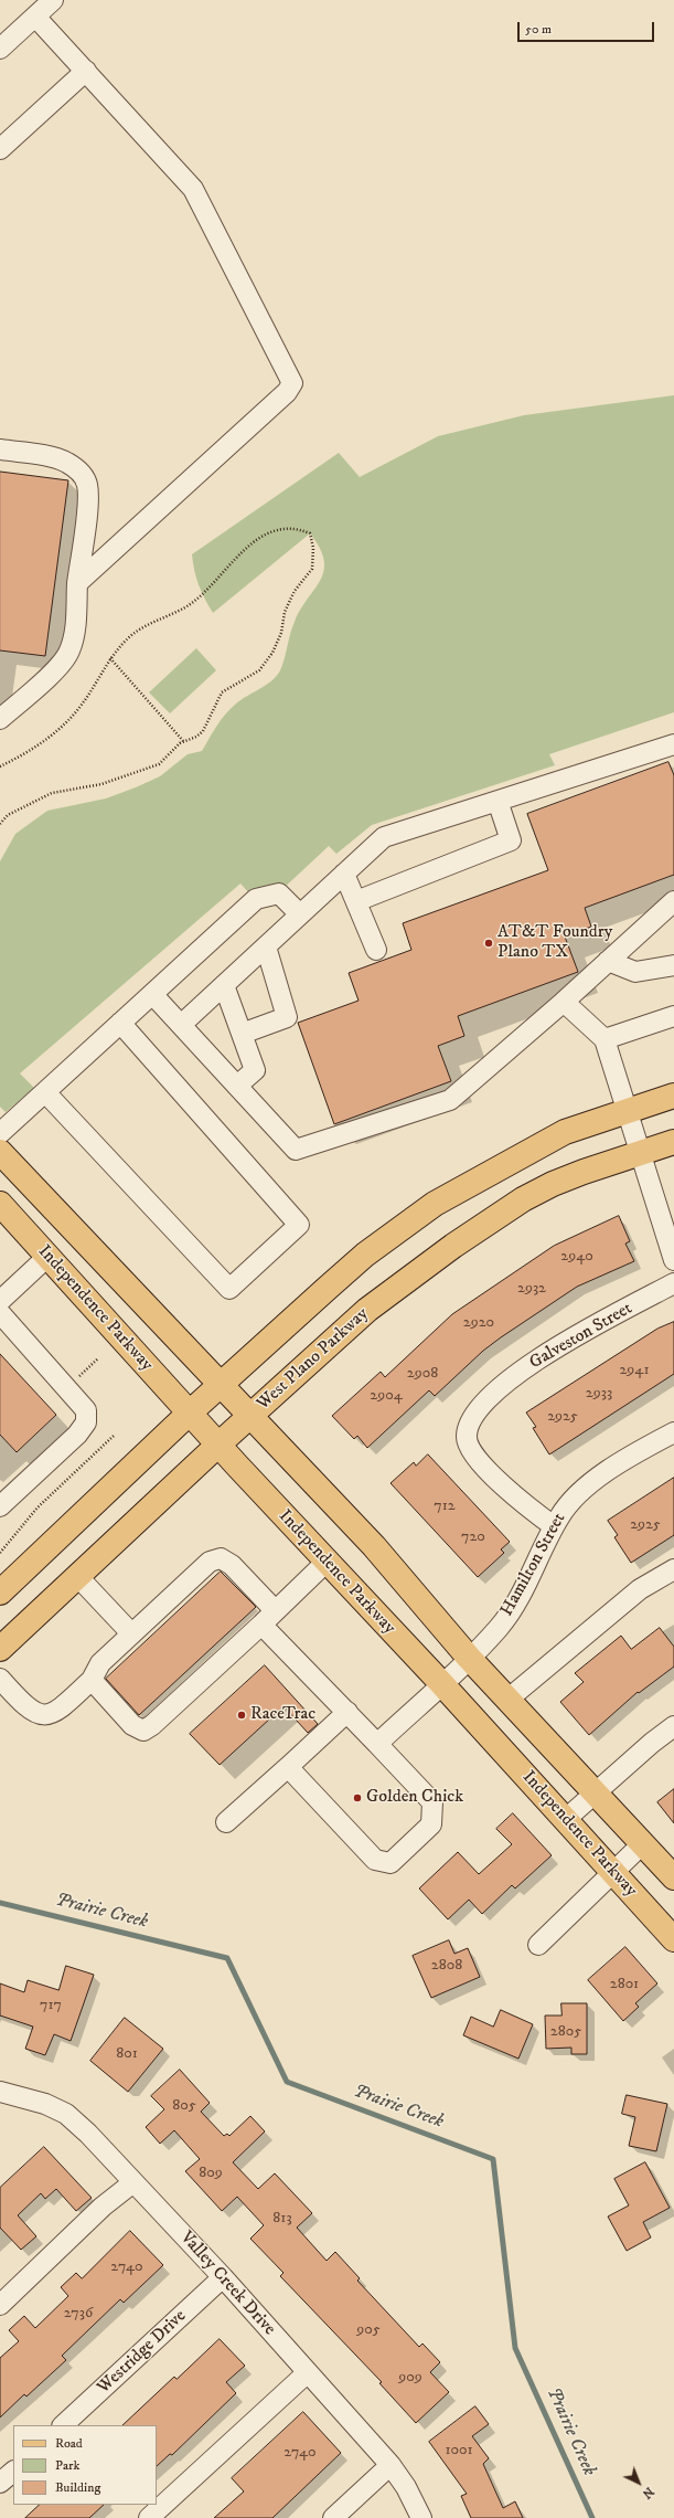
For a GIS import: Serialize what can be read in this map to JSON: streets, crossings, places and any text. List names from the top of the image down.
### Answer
{
  "streets": {
    "main road": ["Independence Parkway", "West Plano Parkway"],
    "street": [
      "Galveston Street",
      "Hamilton Street",
      "Valley Creek Drive",
      "Westridge Drive"
    ]
  },
  "crossings": [
    ["Independence Parkway", "West Plano Parkway"],
    ["Independence Parkway", "Hamilton Street"],
    ["Galveston Street", "Hamilton Street"],
    ["Valley Creek Drive", "Westridge Drive"]
  ],
  "water": ["Prairie Creek"],
  "places": ["AT&T Foundry Plano TX", "RaceTrac", "Golden Chick"],
  "house_numbers": [
    "2940",
    "2932",
    "2920",
    "2941",
    "2908",
    "2933",
    "2904",
    "2925",
    "712",
    "2925",
    "720",
    "2808",
    "2801",
    "717",
    "2805",
    "801",
    "805",
    "809",
    "813",
    "2740",
    "2736",
    "905",
    "909",
    "1001",
    "2740"
  ],
  "legend": ["Road", "Park", "Building"],
  "scale_bar": "50 m",
  "north": "bottom right"
}
